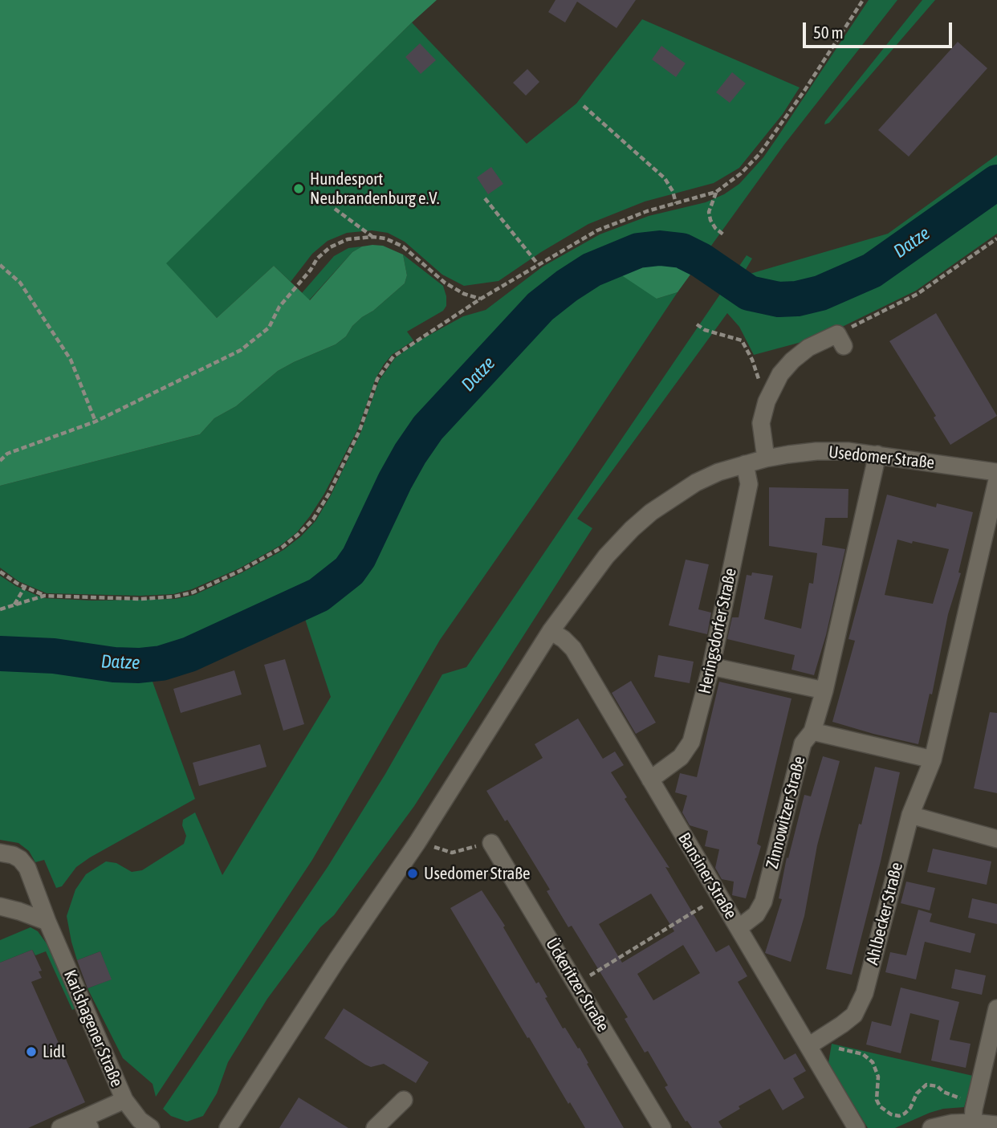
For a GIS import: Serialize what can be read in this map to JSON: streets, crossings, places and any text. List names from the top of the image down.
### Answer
{
  "streets": {
    "street": [
      "Usedomer Straße",
      "Heringsdorfer Straße",
      "Zinnowitzer Straße",
      "Bansiner Straße",
      "Ahlbecker Straße",
      "Ückeritzer Straße",
      "Karlshagener Straße"
    ]
  },
  "crossings": [
    ["Usedomer Straße", "Heringsdorfer Straße"],
    ["Usedomer Straße", "Zinnowitzer Straße"],
    ["Usedomer Straße", "Bansiner Straße"],
    ["Heringsdorfer Straße", "Bansiner Straße"],
    ["Zinnowitzer Straße", "Bansiner Straße"],
    ["Bansiner Straße", "Ahlbecker Straße"]
  ],
  "water": ["Datze"],
  "places": ["Hundesport Neubrandenburg e.V.", "Usedomer Straße", "Lidl"],
  "scale_bar": "50 m"
}
